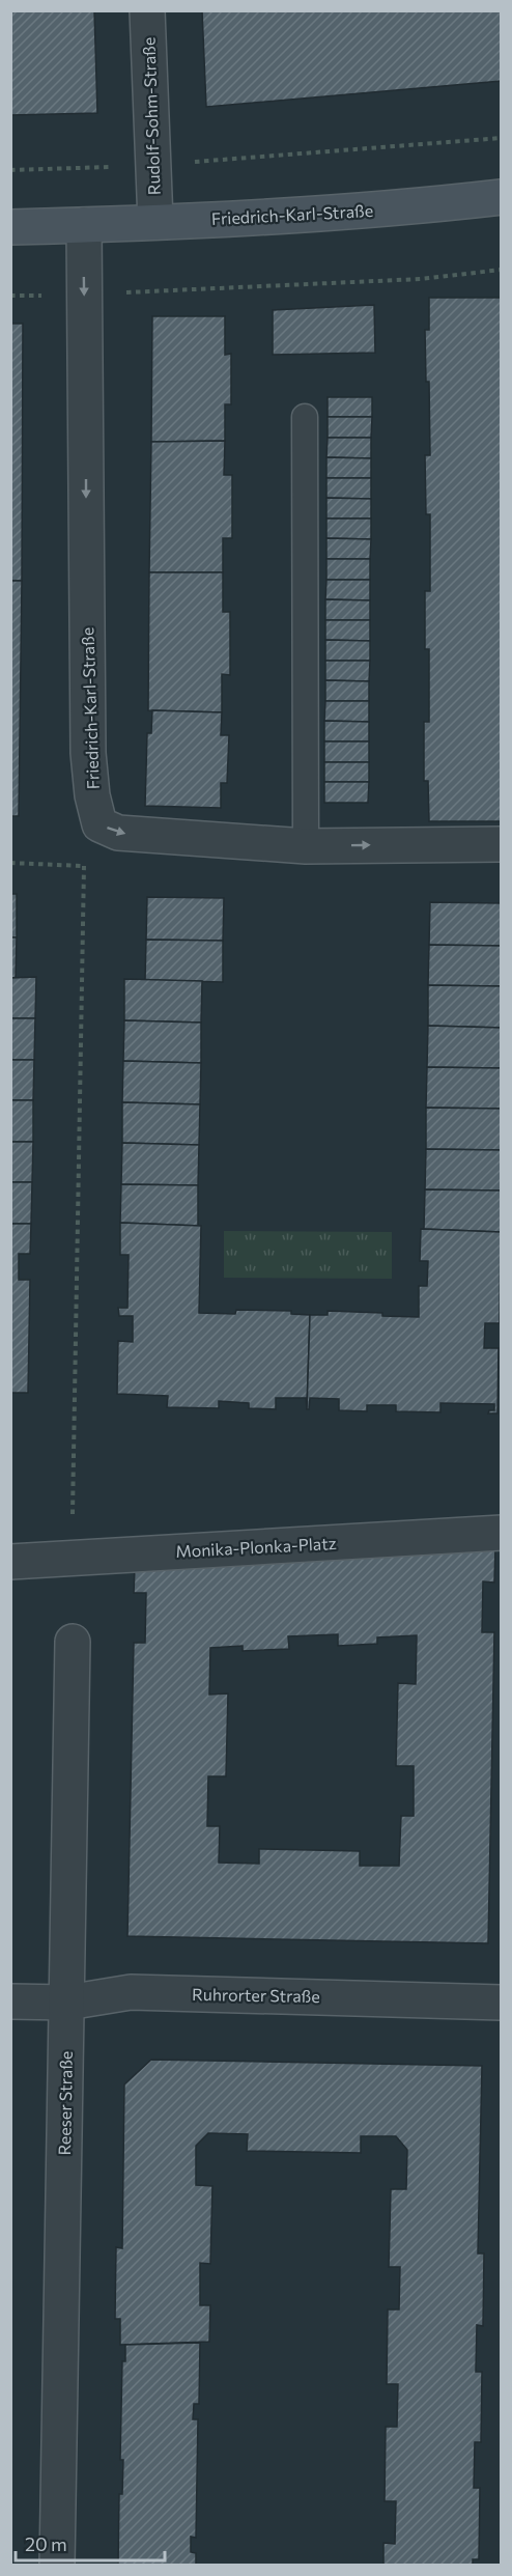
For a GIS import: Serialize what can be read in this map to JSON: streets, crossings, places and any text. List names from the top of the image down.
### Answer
{
  "streets": {
    "main road": ["Friedrich-Karl-Straße"],
    "street": [
      "Rudolf-Sohm-Straße",
      "Monika-Plonka-Platz",
      "Ruhrorter Straße",
      "Reeser Straße"
    ]
  },
  "crossings": [
    ["Rudolf-Sohm-Straße", "Friedrich-Karl-Straße"],
    ["Ruhrorter Straße", "Reeser Straße"]
  ],
  "one_way": ["Friedrich-Karl-Straße"],
  "scale_bar": "20 m"
}
